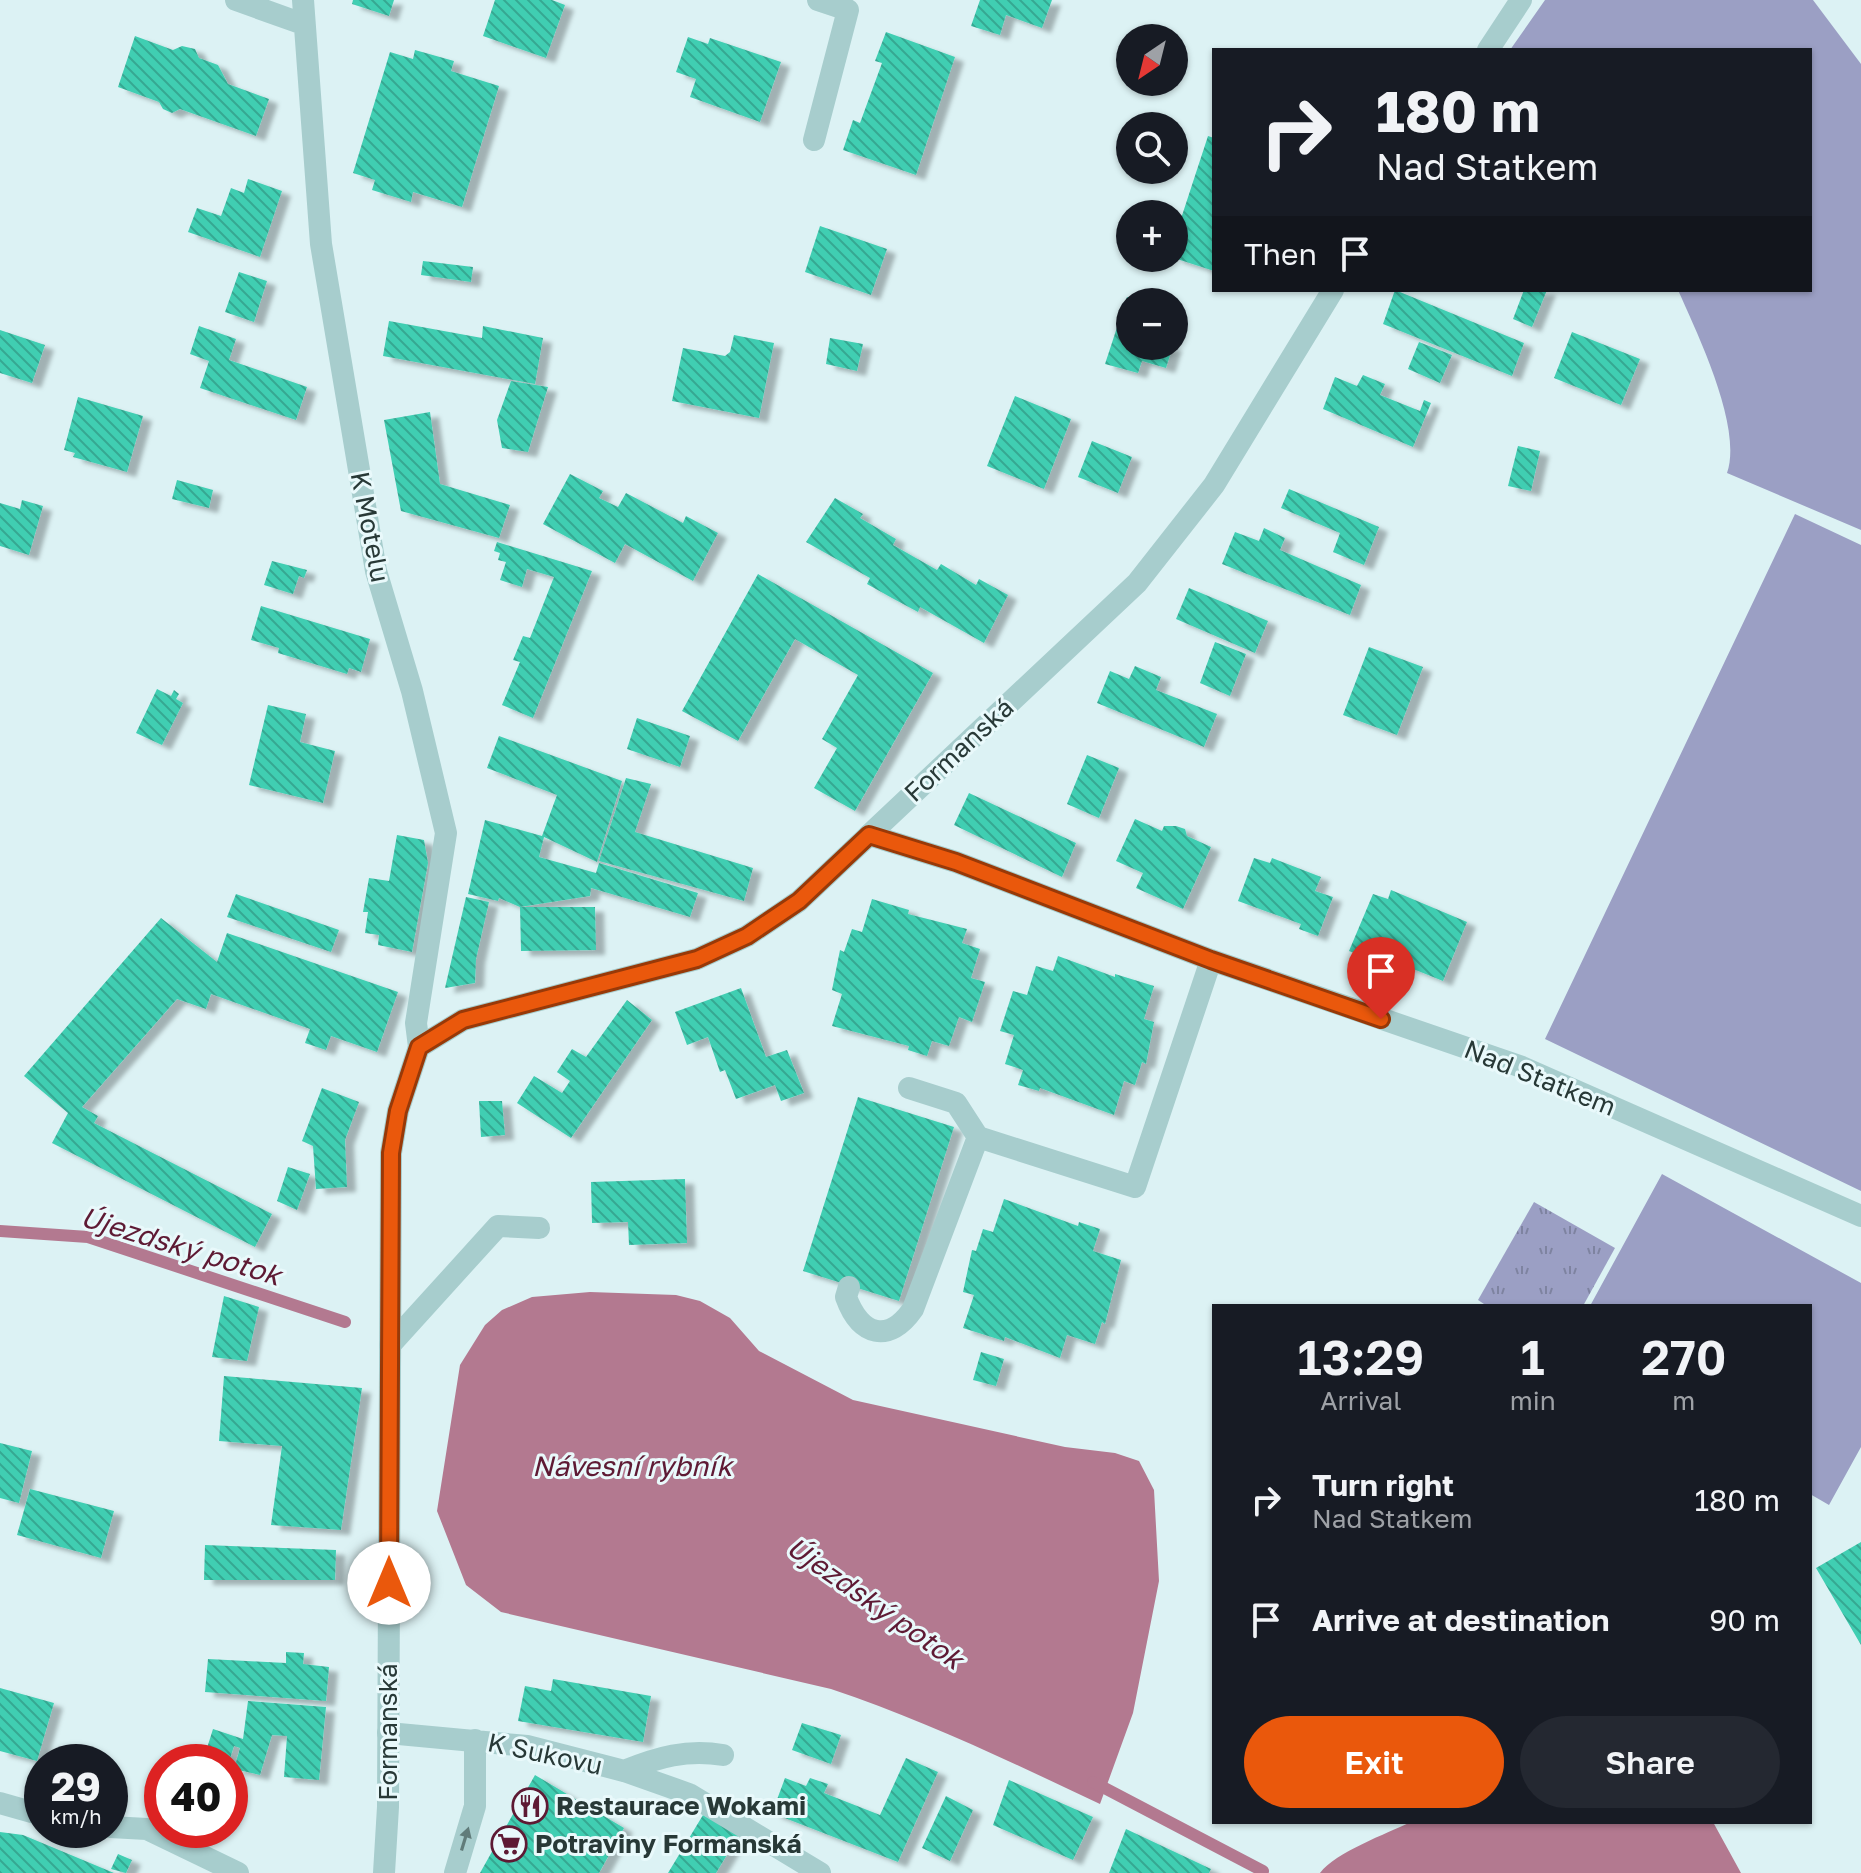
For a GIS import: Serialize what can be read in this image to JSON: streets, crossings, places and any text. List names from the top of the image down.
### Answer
{
  "streets": {
    "street": [
      "K Motelu",
      "Formanská",
      "Nad Statkem",
      "K Sukovu"
    ]
  },
  "crossings": [
    ["K Motelu", "Formanská"],
    ["Formanská", "Nad Statkem"],
    ["Formanská", "K Sukovu"]
  ],
  "water": ["Újezdský potok", "Návesní rybník"],
  "places": {
    "restaurant": ["Restaurace Wokami"],
    "supermarket": ["Potraviny Formanská"]
  },
  "north": "bottom left",
  "page": {
    "map_buttons": ["+", "−"],
    "turn": ["180 m", "Nad Statkem"],
    "then": "Then",
    "eta": [
      "13:29",
      "Arrival",
      "1",
      "min",
      "270",
      "m"
    ],
    "list": [
      {
        "name": "Turn right",
        "note": "Nad Statkem",
        "value": "180 m"
      },
      {
        "name": "Arrive at destination",
        "value": "90 m"
      }
    ],
    "buttons": ["Exit", "Share"],
    "speed": "29 km/h",
    "limit": "40"
  }
}
